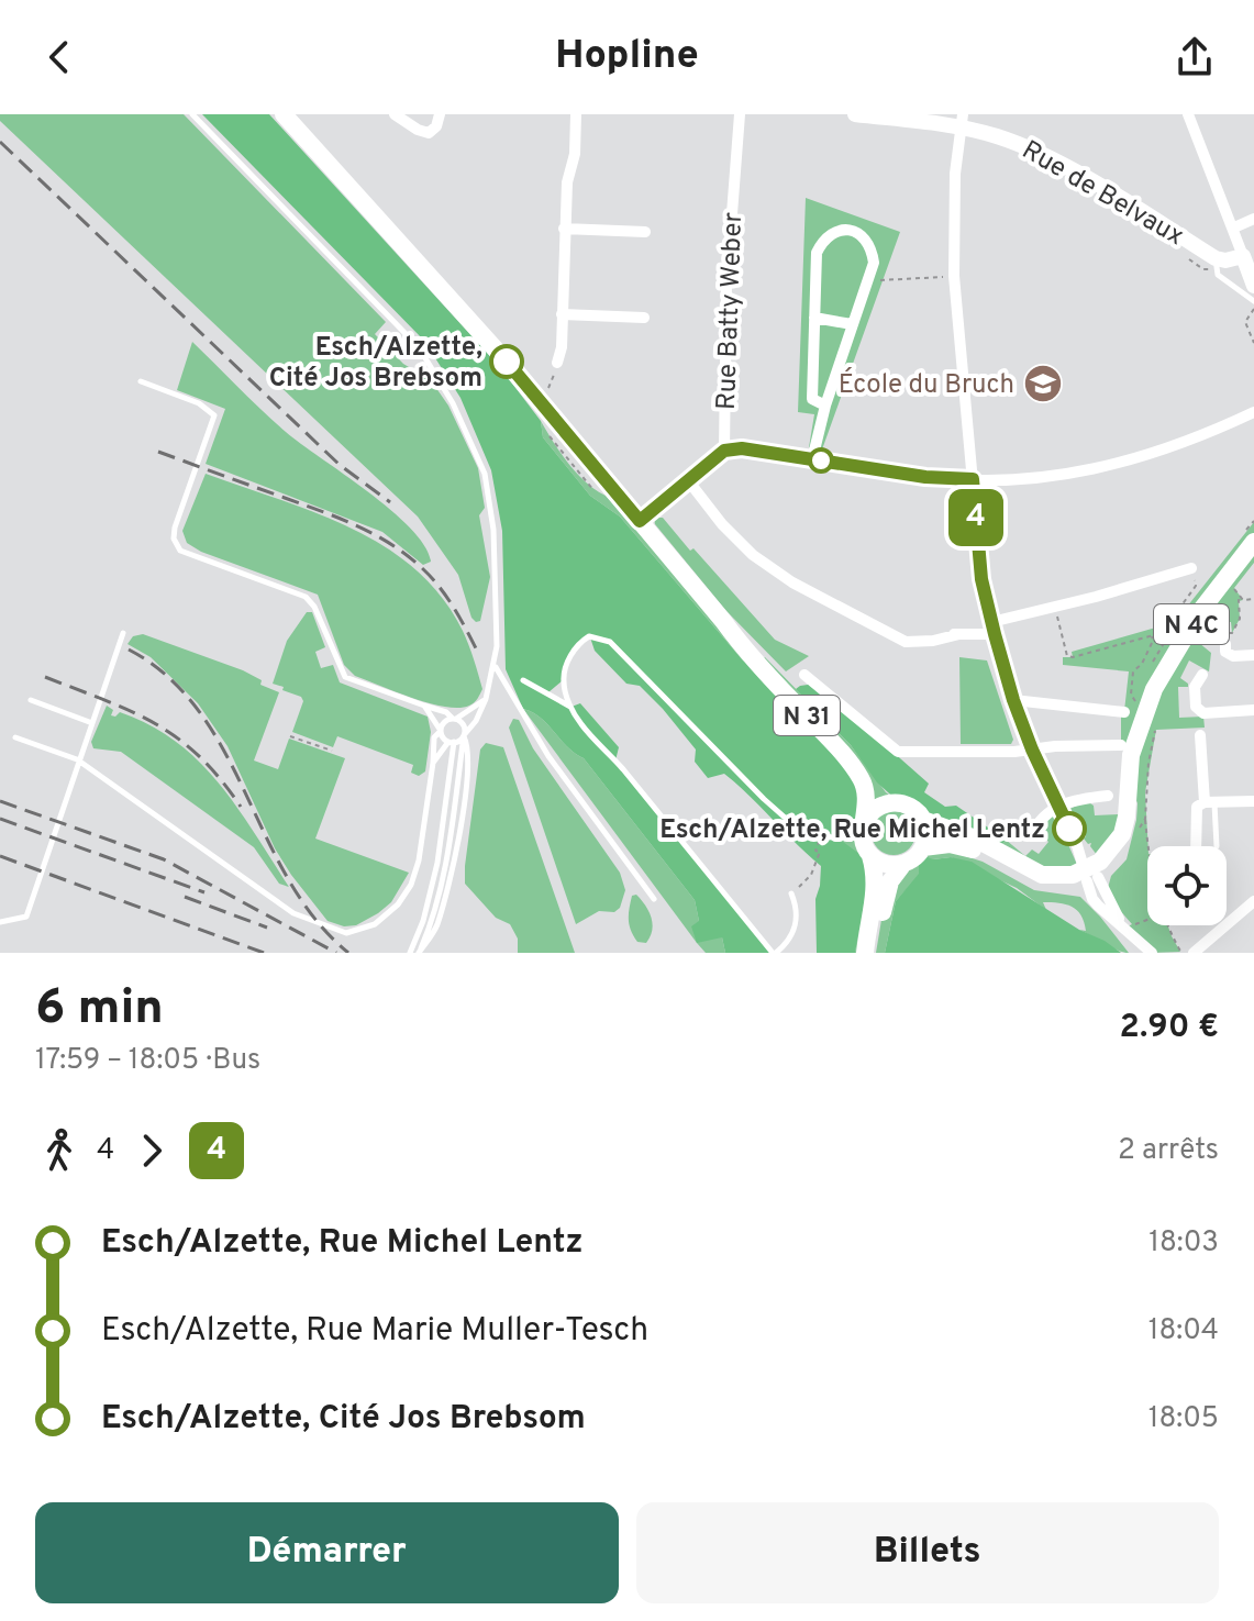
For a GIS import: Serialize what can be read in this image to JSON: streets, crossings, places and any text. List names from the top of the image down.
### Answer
{
  "streets": {
    "main road": ["N 4C", "N 31"],
    "street": ["Rue de Belvaux", "Rue Batty Weber"]
  },
  "places": {
    "other": ["Esch/Alzette, Cité Jos Brebsom", "Esch/Alzette, Rue Michel Lentz"],
    "school or university": ["École du Bruch"]
  },
  "lines": ["bus line 4"],
  "page": {
    "header": "Hopline",
    "on_map": "4",
    "heading": ["6 min", "17:59 – 18:05 · Bus", "2.90 €"],
    "legs": ["4", "4", "2 arrêts"],
    "list": [
      {
        "name": "Esch/Alzette, Rue Michel Lentz",
        "value": "18:03"
      },
      {
        "name": "Esch/Alzette, Rue Marie Muller-Tesch",
        "value": "18:04"
      },
      {
        "name": "Esch/Alzette, Cité Jos Brebsom",
        "value": "18:05"
      }
    ],
    "buttons": ["Démarrer", "Billets"]
  }
}
